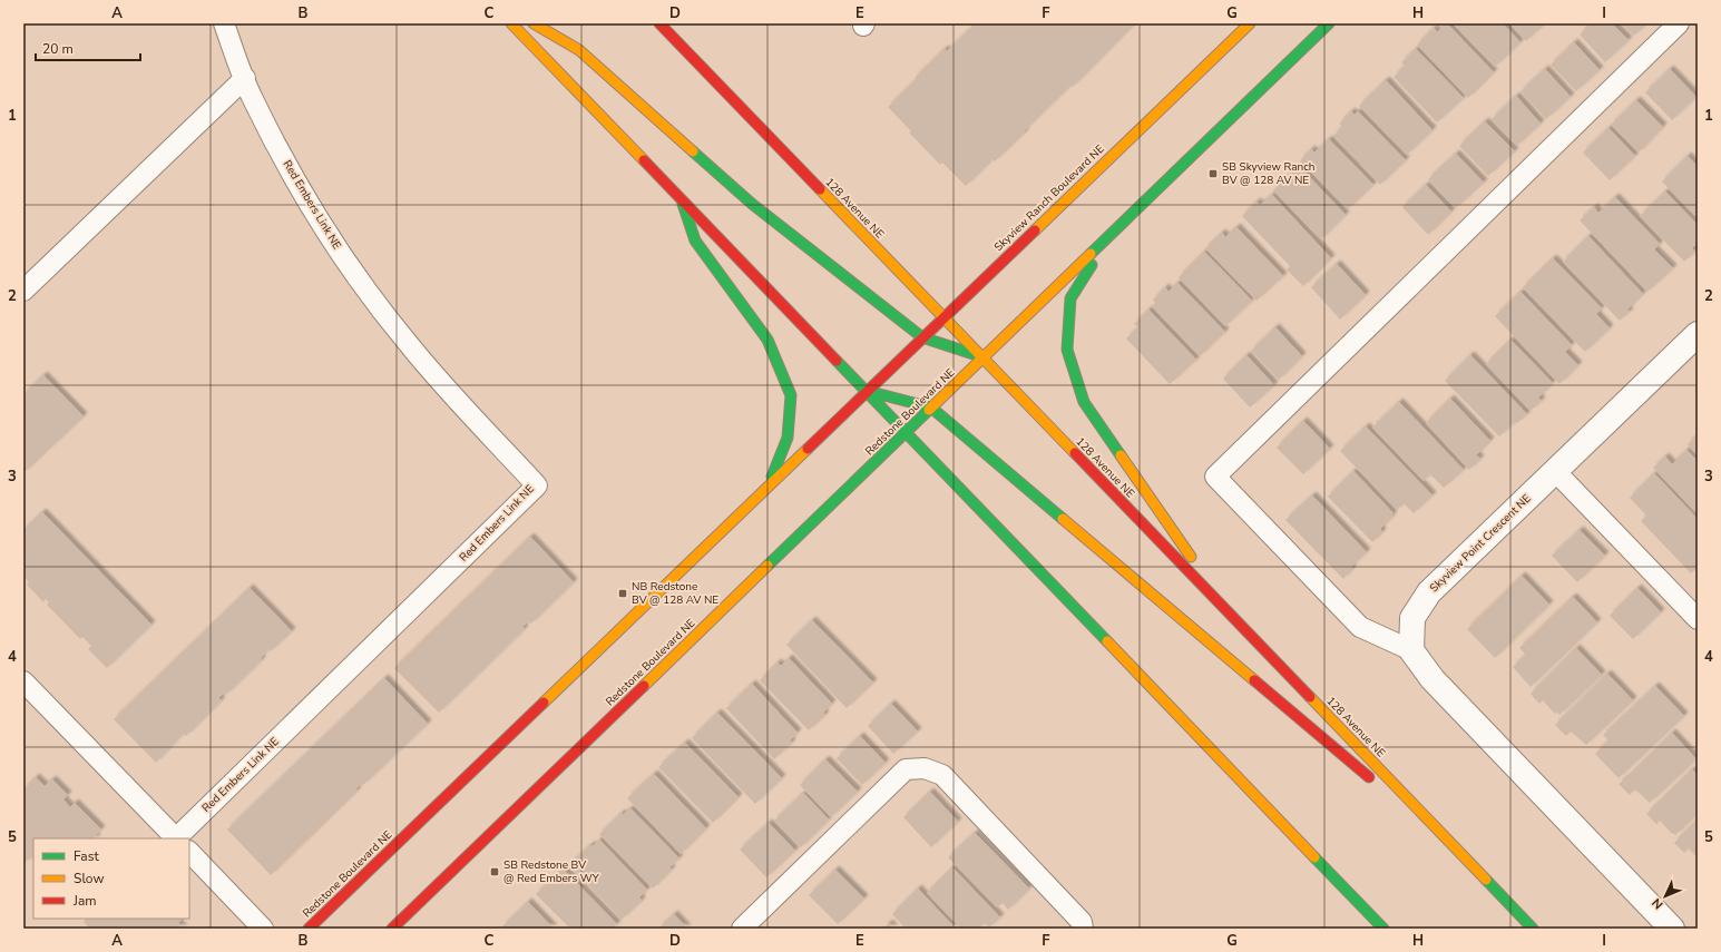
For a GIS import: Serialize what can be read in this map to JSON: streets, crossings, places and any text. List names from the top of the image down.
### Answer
{
  "streets": {
    "main road": ["Skyview Ranch Boulevard NE", "128 Avenue NE", "Redstone Boulevard NE"],
    "street": ["Skyview Point Crescent NE"],
    "lane": ["Red Embers Link NE"]
  },
  "crossings": [
    ["Skyview Ranch Boulevard NE", "128 Avenue NE"],
    ["Skyview Ranch Boulevard NE", "Redstone Boulevard NE"],
    ["128 Avenue NE", "Redstone Boulevard NE"]
  ],
  "places": {
    "transit": ["SB Skyview Ranch BV @ 128 AV NE", "NB Redstone BV @ 128 AV NE", "SB Redstone BV @ Red Embers WY"]
  },
  "legend": ["Fast", "Slow", "Jam"],
  "scale_bar": "20 m",
  "north": "bottom left",
  "grid": {
    "columns": [
      "A",
      "B",
      "C",
      "D",
      "E",
      "F",
      "G",
      "H",
      "I"
    ],
    "rows": [
      "1",
      "2",
      "3",
      "4",
      "5"
    ]
  }
}
